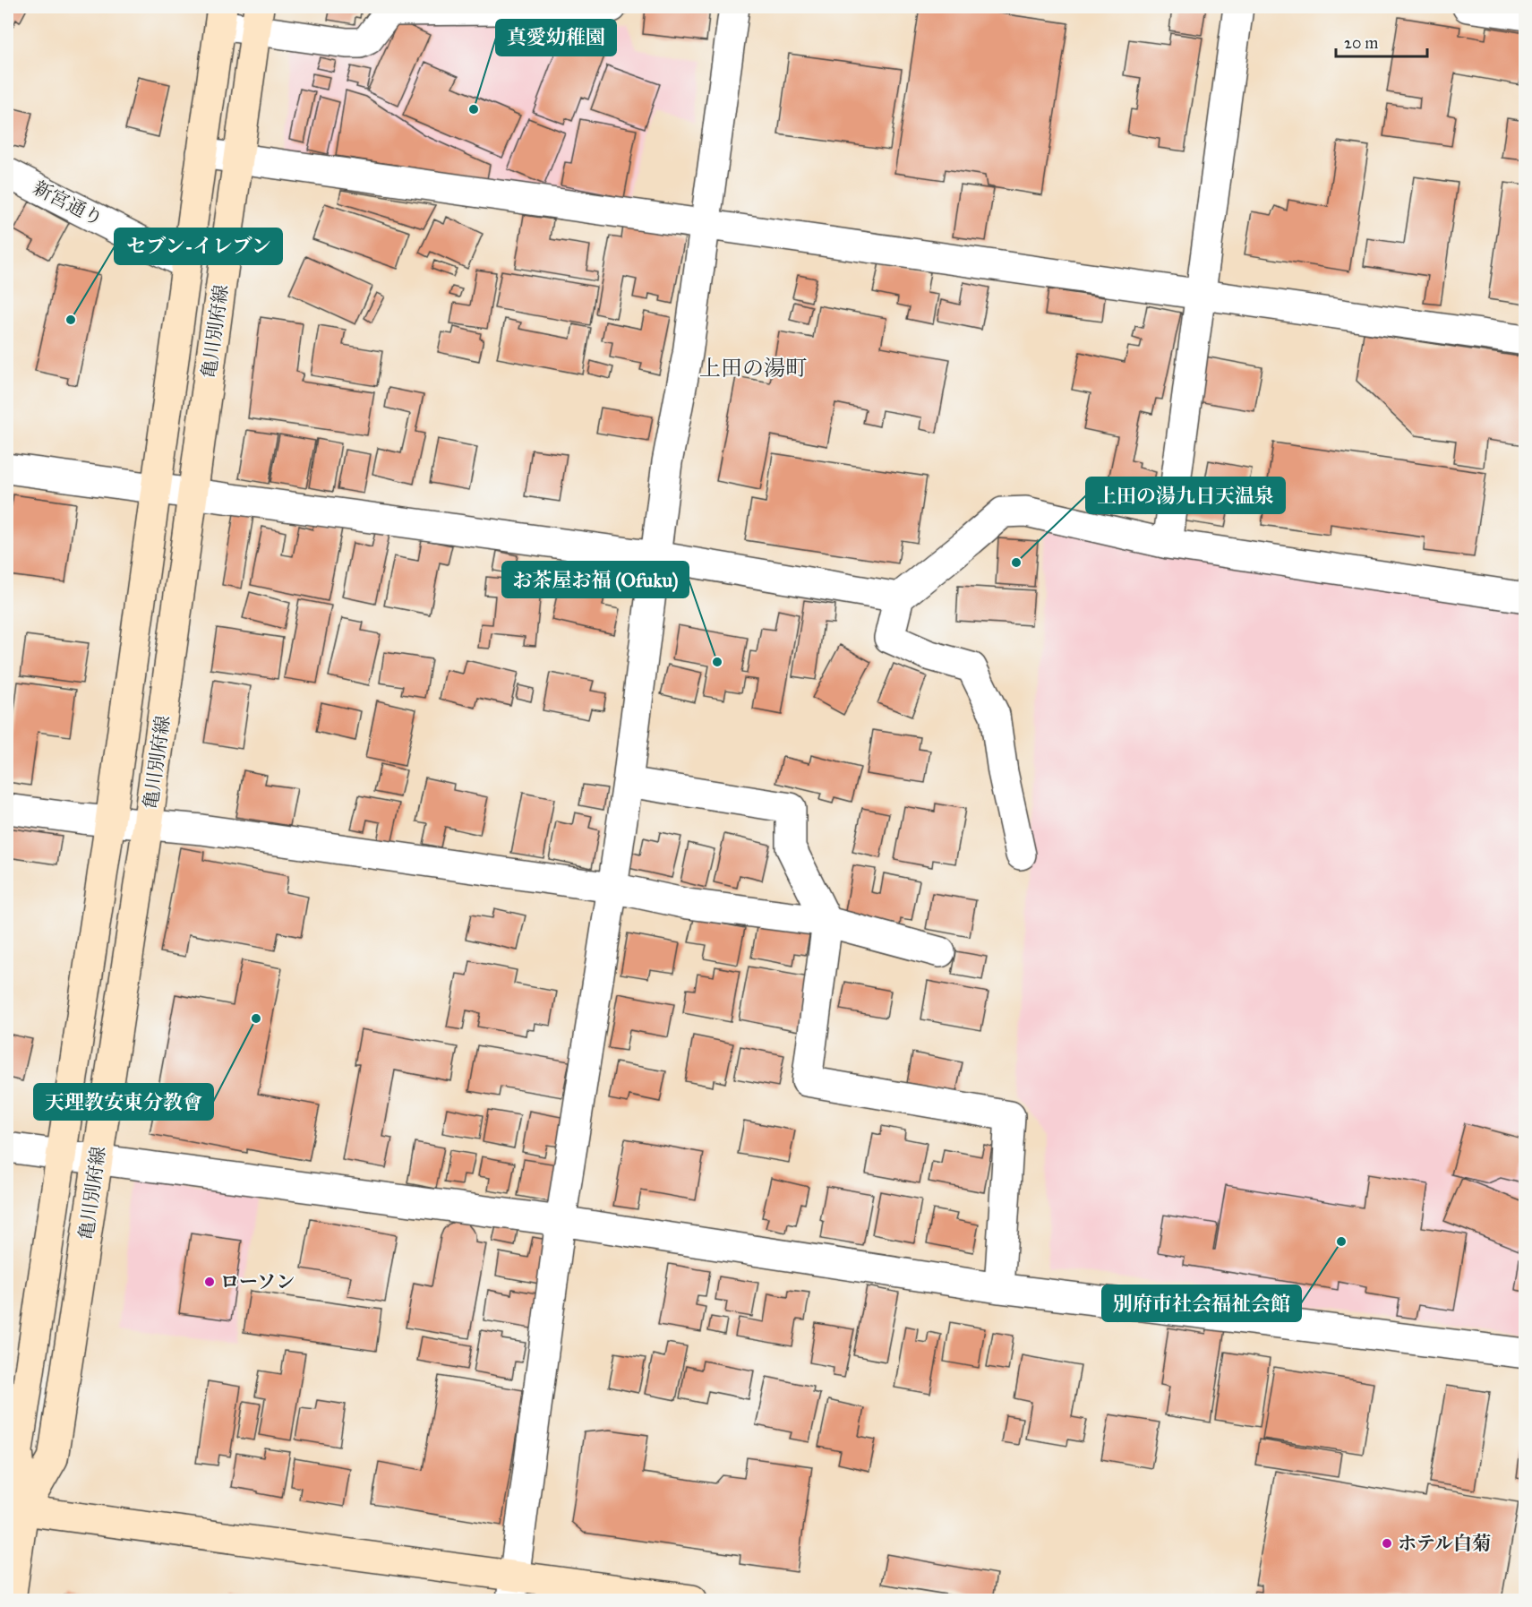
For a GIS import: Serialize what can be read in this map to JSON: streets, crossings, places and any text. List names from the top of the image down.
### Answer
{
  "streets": {
    "main road": ["亀川別府線"],
    "street": ["新宮通り"]
  },
  "crossings": [
    ["新宮通り", "亀川別府線"]
  ],
  "districts": ["上田の湯町"],
  "places": [
    "真愛幼稚園",
    "セブン-イレブン",
    "上田の湯九日天温泉",
    "お茶屋お福 (Ofuku)",
    "天理教安東分教會",
    "別府市社会福祉会館",
    "ローソン",
    "ホテル白菊"
  ],
  "scale_bar": "20 m"
}
